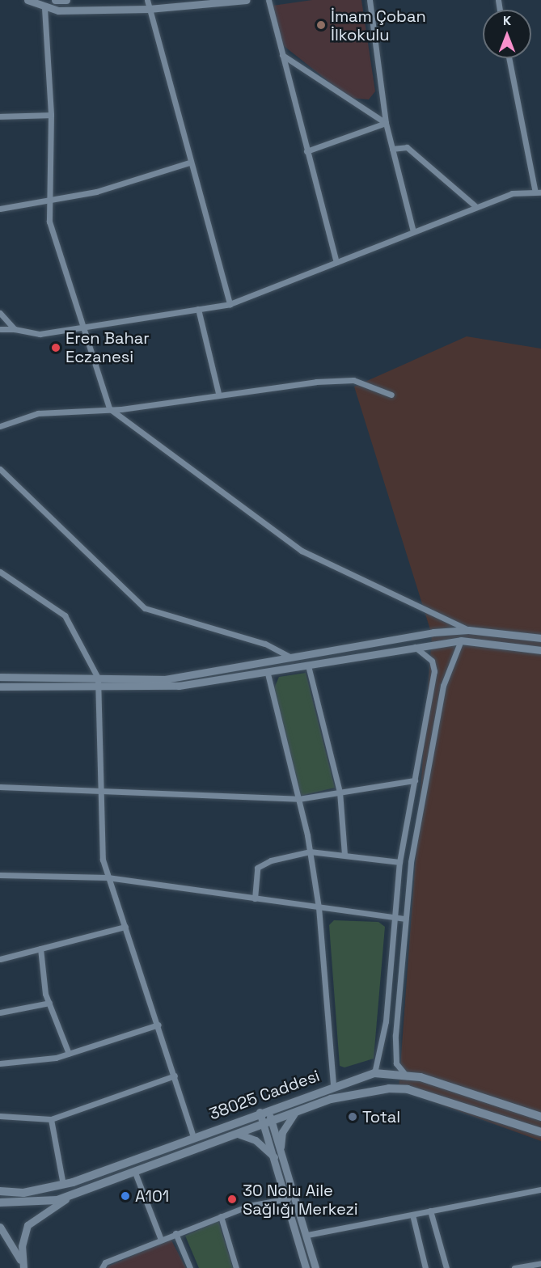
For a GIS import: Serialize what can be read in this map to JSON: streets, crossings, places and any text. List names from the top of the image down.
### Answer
{
  "streets": {
    "main road": ["38025 Caddesi"]
  },
  "places": [
    "İmam Çoban İlkokulu",
    "Eren Bahar Eczanesi",
    "Total",
    "A101",
    "30 Nolu Aile Sağlığı Merkezi"
  ],
  "north": "top"
}
